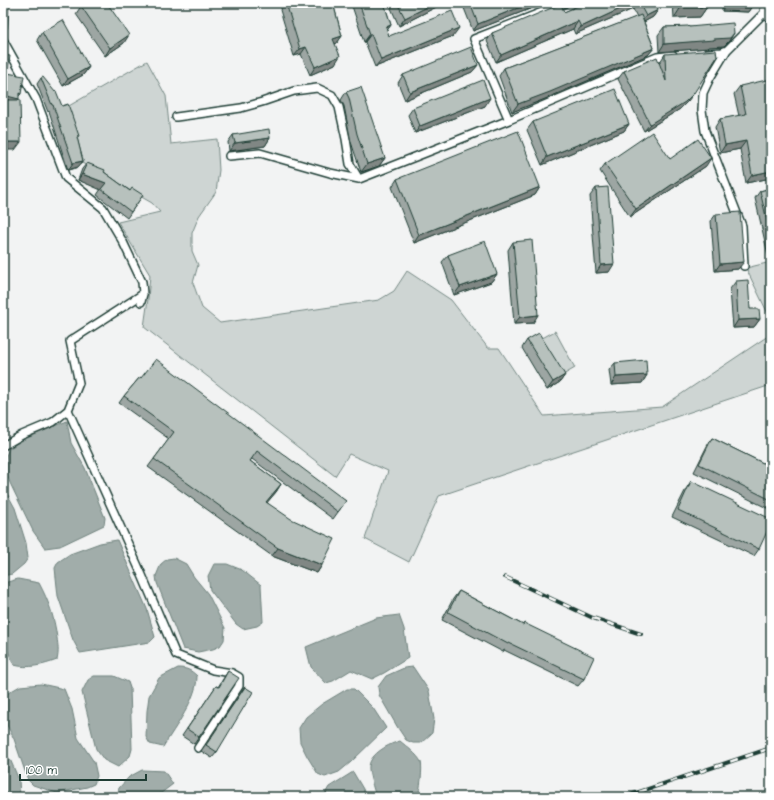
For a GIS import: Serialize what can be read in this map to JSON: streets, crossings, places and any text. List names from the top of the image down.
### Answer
{
  "scale_bar": "100 m"
}
